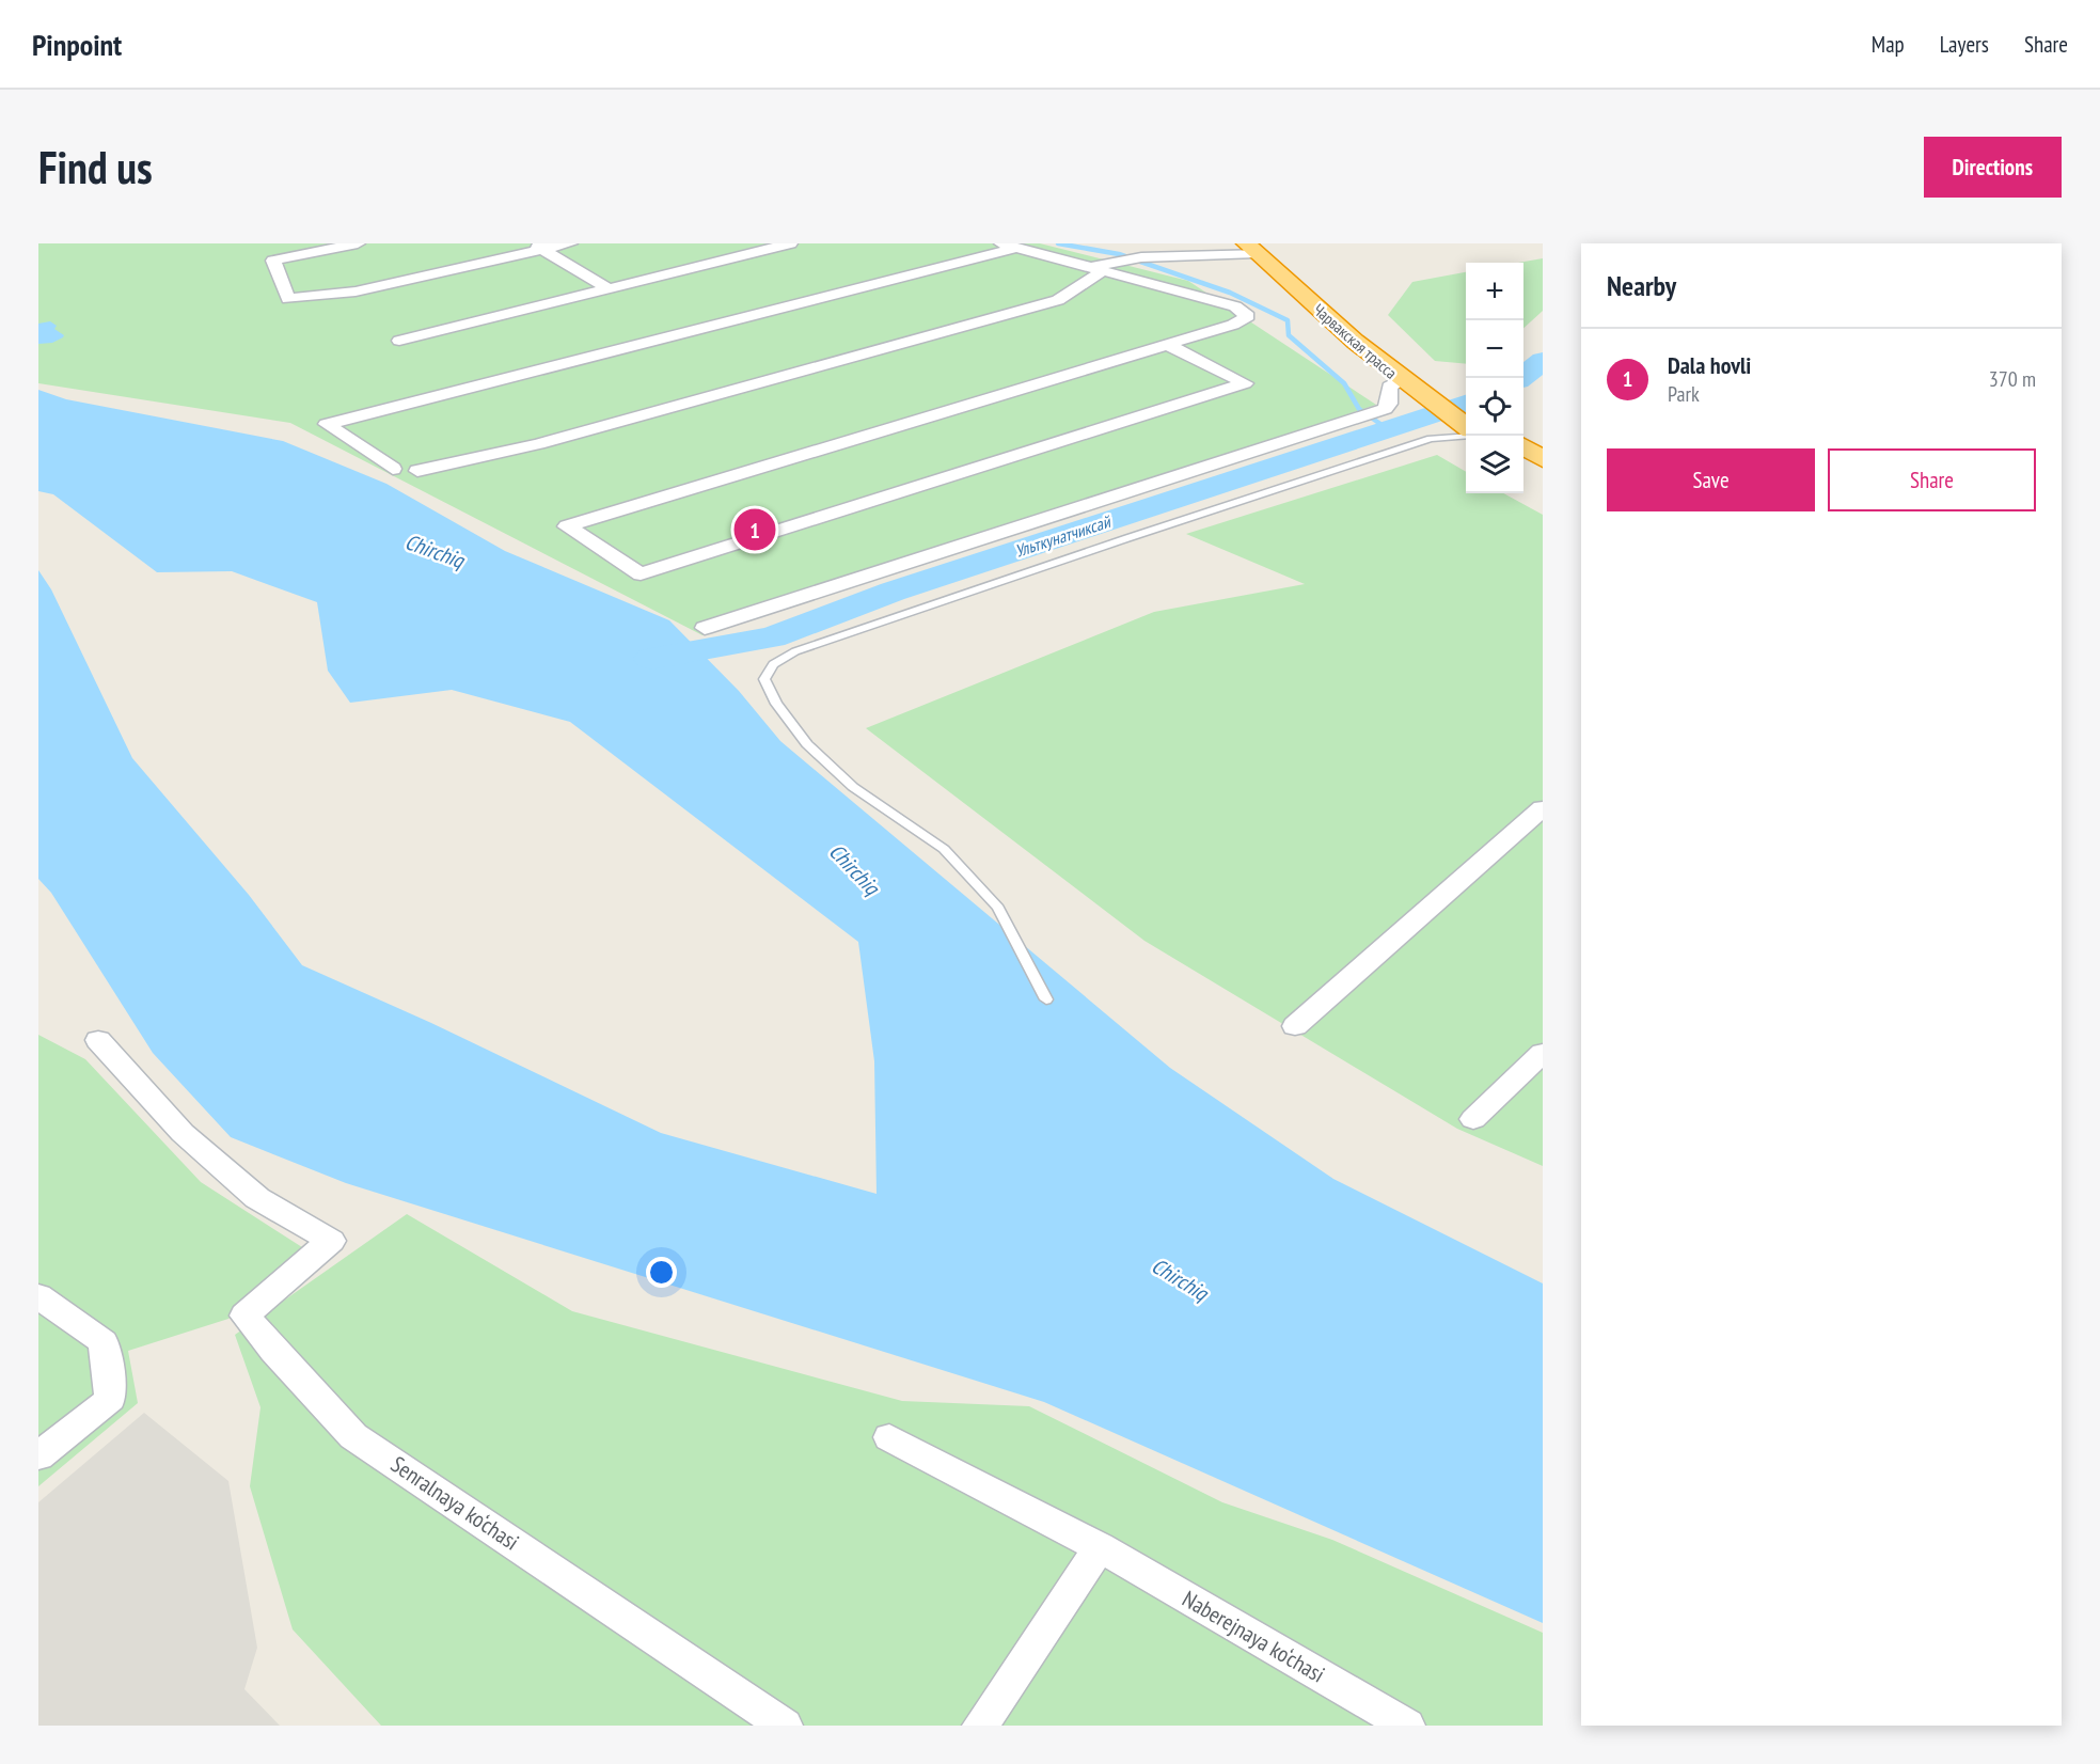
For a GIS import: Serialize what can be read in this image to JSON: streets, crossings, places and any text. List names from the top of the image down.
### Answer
{
  "streets": {
    "highway": ["Чарвакская трасса"],
    "street": ["Senralnaya ko‘chasi", "Naberejnaya ko‘chasi"]
  },
  "water": ["Ульткунатчиксай", "Chirchiq"],
  "page": {
    "header": "Pinpoint",
    "nav": ["Map", "Layers", "Share"],
    "buttons": [
      "Directions",
      ["Save", "Share"]
    ],
    "title": "Find us",
    "heading": "Nearby",
    "map_buttons": ["+", "−"],
    "list": [
      {
        "mark": "1",
        "name": "Dala hovli",
        "note": "Park",
        "value": "370 m"
      }
    ],
    "pins": "1"
  }
}
